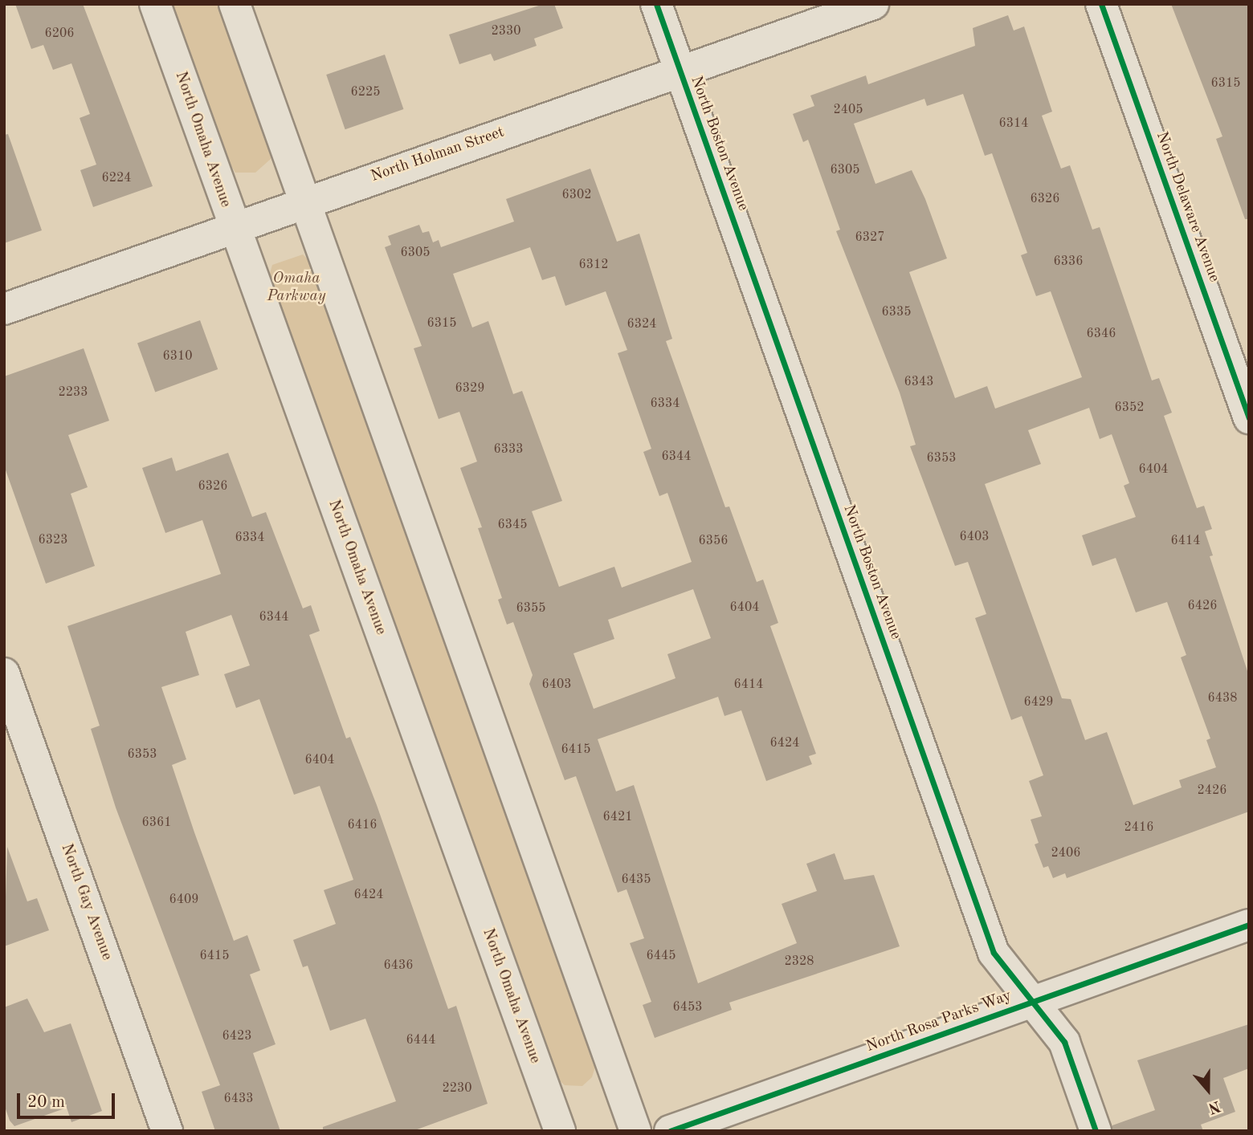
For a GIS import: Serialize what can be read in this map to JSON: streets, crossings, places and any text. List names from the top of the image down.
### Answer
{
  "streets": {
    "street": [
      "North Omaha Avenue",
      "North Boston Avenue",
      "North Holman Street",
      "North Delaware Avenue",
      "North Gay Avenue",
      "North Rosa Parks Way"
    ]
  },
  "crossings": [
    ["North Omaha Avenue", "North Holman Street"],
    ["North Boston Avenue", "North Holman Street"],
    ["North Boston Avenue", "North Rosa Parks Way"]
  ],
  "parks": ["Omaha Parkway"],
  "house_numbers": [
    "2330",
    "6206",
    "6315",
    "6225",
    "2405",
    "6314",
    "6305",
    "6224",
    "6302",
    "6326",
    "6327",
    "6305",
    "6336",
    "6312",
    "6335",
    "6315",
    "6324",
    "6346",
    "6310",
    "6343",
    "6329",
    "2233",
    "6334",
    "6352",
    "6333",
    "6344",
    "6353",
    "6404",
    "6326",
    "6345",
    "6403",
    "6334",
    "6323",
    "6356",
    "6414",
    "6426",
    "6404",
    "6355",
    "6344",
    "6403",
    "6414",
    "6438",
    "6429",
    "6424",
    "6415",
    "6353",
    "6404",
    "2426",
    "6421",
    "6361",
    "6416",
    "2416",
    "2406",
    "6435",
    "6424",
    "6409",
    "6415",
    "6445",
    "2328",
    "6436",
    "6453",
    "6423",
    "6444",
    "2230",
    "6433"
  ],
  "scale_bar": "20 m",
  "north": "bottom"
}
